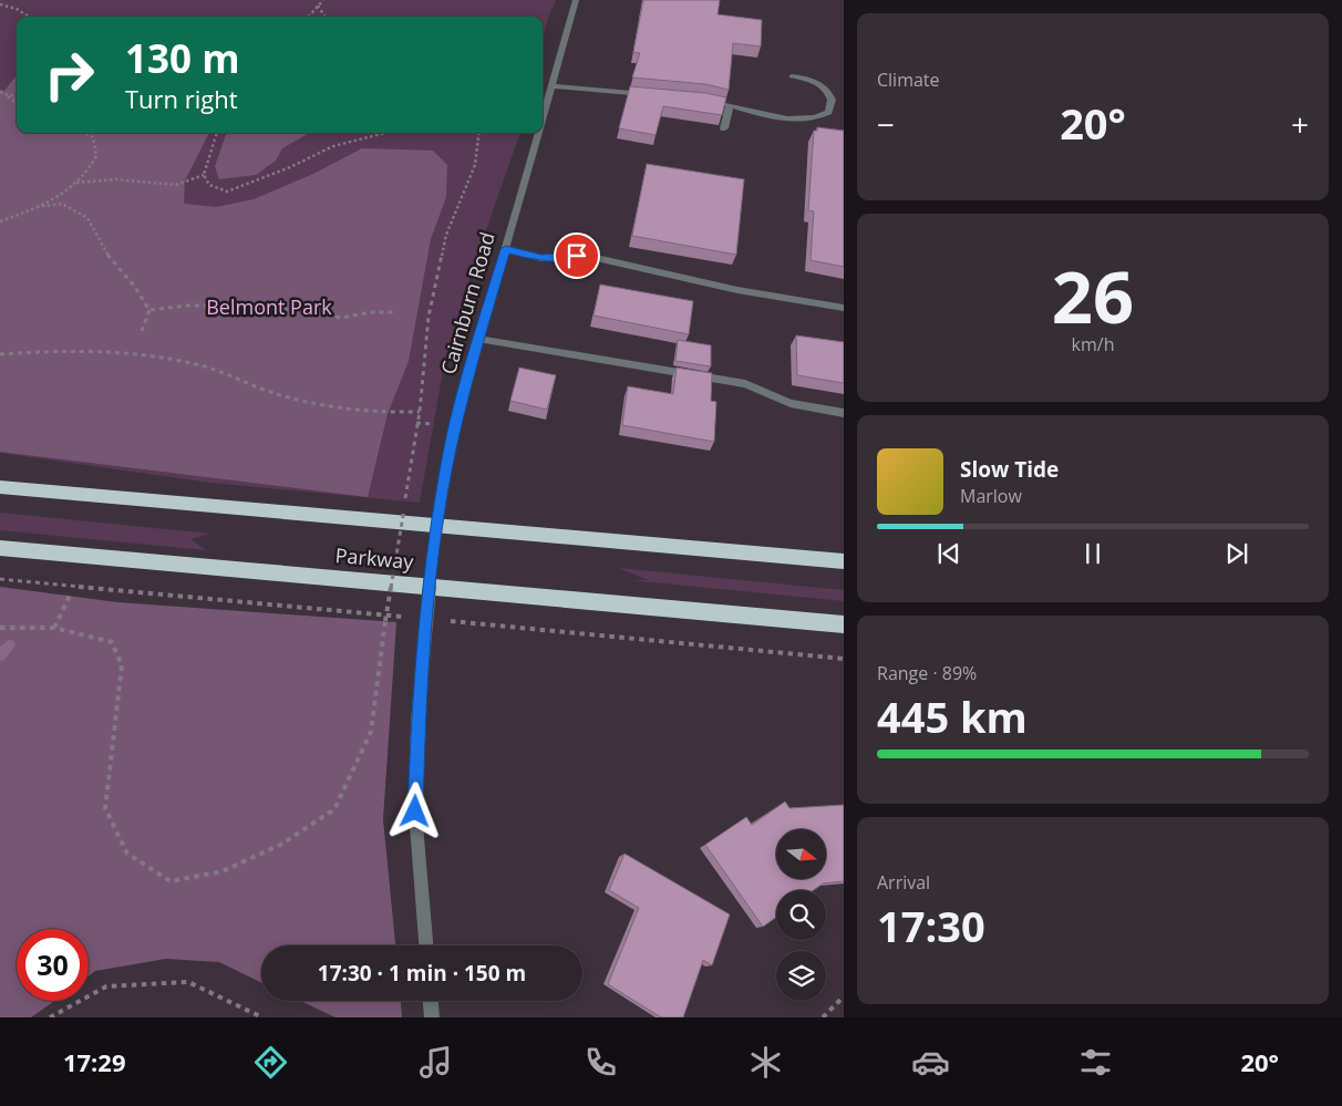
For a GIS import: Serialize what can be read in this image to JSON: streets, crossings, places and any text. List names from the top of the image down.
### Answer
{
  "streets": {
    "highway": ["Parkway"],
    "street": ["Cairnburn Road"]
  },
  "parks": ["Belmont Park"],
  "north": "right",
  "page": {
    "tile": [
      "Climate",
      ["26", "km/h"],
      ["Range · 89%", "445 km"],
      ["Arrival", "17:30"]
    ],
    "turn": ["130 m", "Turn right"],
    "heat": ["−", "20°", "+"],
    "song": ["Slow Tide", "Marlow"],
    "limit": "30",
    "trip": "17:30 · 1 min · 150 m",
    "tabs": ["17:29", "20°"]
  }
}
